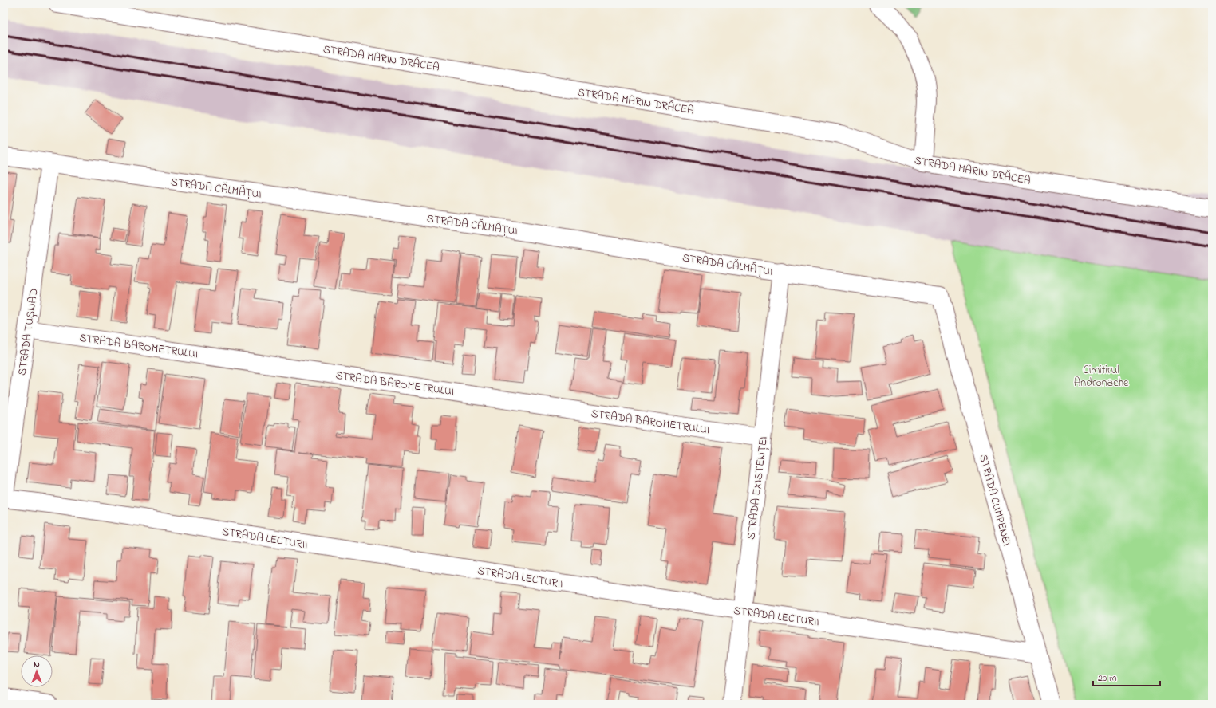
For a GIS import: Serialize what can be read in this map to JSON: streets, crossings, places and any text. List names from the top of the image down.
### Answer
{
  "streets": {
    "street": [
      "STRADA MARIN DRĂCEA",
      "STRADA CĂLMĂȚUI",
      "STRADA TUȘNAD",
      "STRADA BAROMETRULUI",
      "STRADA EXISTENȚEI",
      "STRADA CUMPENEI",
      "STRADA LECTURII"
    ]
  },
  "crossings": [
    ["STRADA CĂLMĂȚUI", "STRADA TUȘNAD"],
    ["STRADA CĂLMĂȚUI", "STRADA EXISTENȚEI"],
    ["STRADA CĂLMĂȚUI", "STRADA CUMPENEI"],
    ["STRADA TUȘNAD", "STRADA BAROMETRULUI"],
    ["STRADA TUȘNAD", "STRADA LECTURII"],
    ["STRADA BAROMETRULUI", "STRADA EXISTENȚEI"],
    ["STRADA EXISTENȚEI", "STRADA LECTURII"],
    ["STRADA CUMPENEI", "STRADA LECTURII"]
  ],
  "parks": ["Cimitirul Andronache"],
  "scale_bar": "20 m",
  "north": "top"
}
